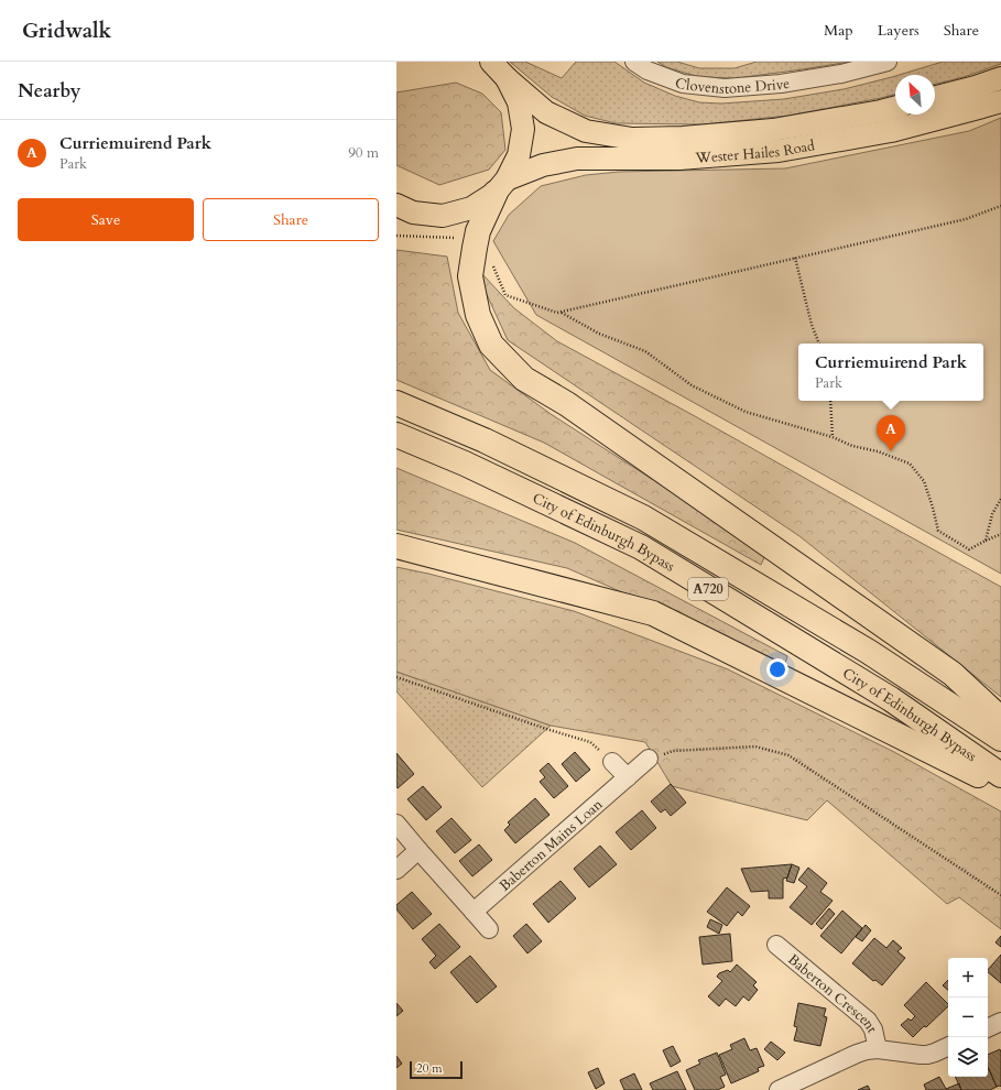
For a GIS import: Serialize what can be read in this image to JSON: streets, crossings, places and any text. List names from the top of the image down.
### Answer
{
  "streets": {
    "highway": ["City of Edinburgh Bypass", "A720"],
    "main road": ["Wester Hailes Road"],
    "street": ["Clovenstone Drive", "Baberton Mains Loan", "Baberton Crescent"]
  },
  "scale_bar": "20 m",
  "north": "top left",
  "page": {
    "header": "Gridwalk",
    "nav": ["Map", "Layers", "Share"],
    "heading": "Nearby",
    "list": [
      {
        "mark": "A",
        "name": "Curriemuirend Park",
        "note": "Park",
        "value": "90 m"
      }
    ],
    "buttons": ["Save", "Share"],
    "popup": ["Curriemuirend Park", "Park"],
    "pins": "A",
    "map_buttons": ["+", "−"],
    "scale": "20 m"
  }
}
